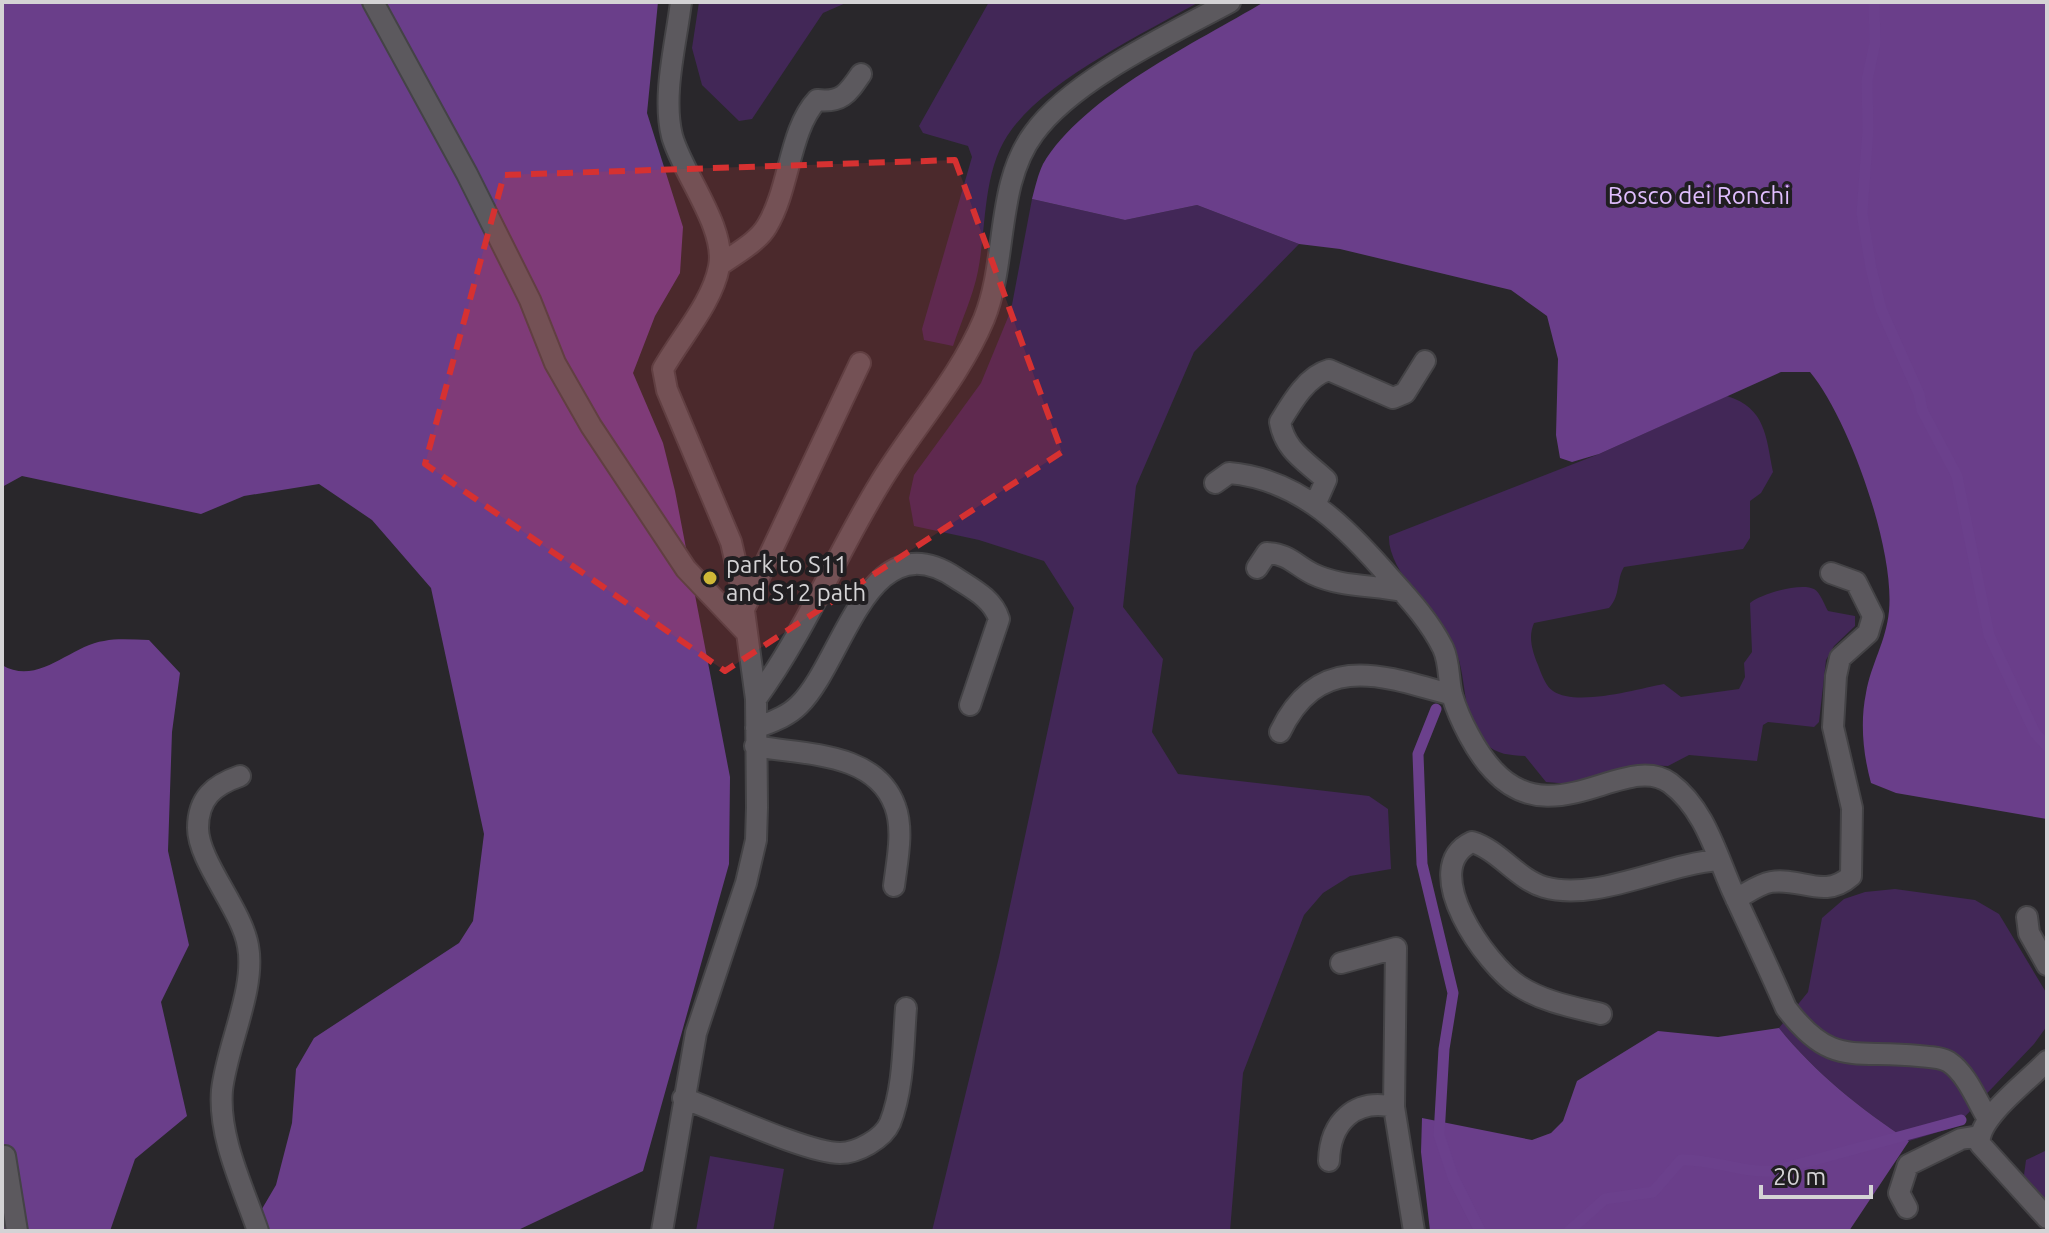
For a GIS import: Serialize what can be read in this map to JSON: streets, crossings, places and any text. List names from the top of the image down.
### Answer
{
  "parks": ["Bosco dei Ronchi"],
  "places": ["park to S11 and S12 path"],
  "scale_bar": "20 m"
}
